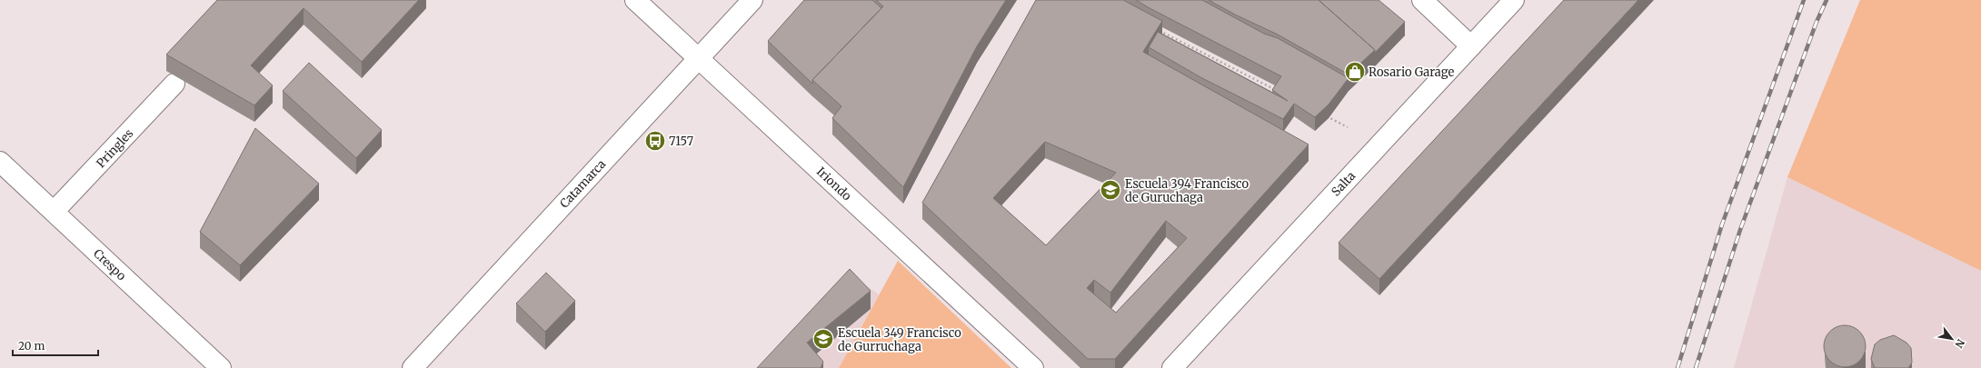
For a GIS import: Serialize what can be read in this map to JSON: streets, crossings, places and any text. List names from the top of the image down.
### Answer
{
  "streets": {
    "main road": [
      "Pringles",
      "Catamarca",
      "Iriondo",
      "Salta",
      "Crespo"
    ]
  },
  "crossings": [
    ["Pringles", "Crespo"],
    ["Catamarca", "Iriondo"]
  ],
  "places": {
    "shop": ["Rosario Garage"],
    "bus stop": ["7157"],
    "school or university": ["Escuela 394 Francisco de Guruchaga", "Escuela 349 Francisco de Gurruchaga"]
  },
  "scale_bar": "20 m",
  "north": "bottom right"
}
